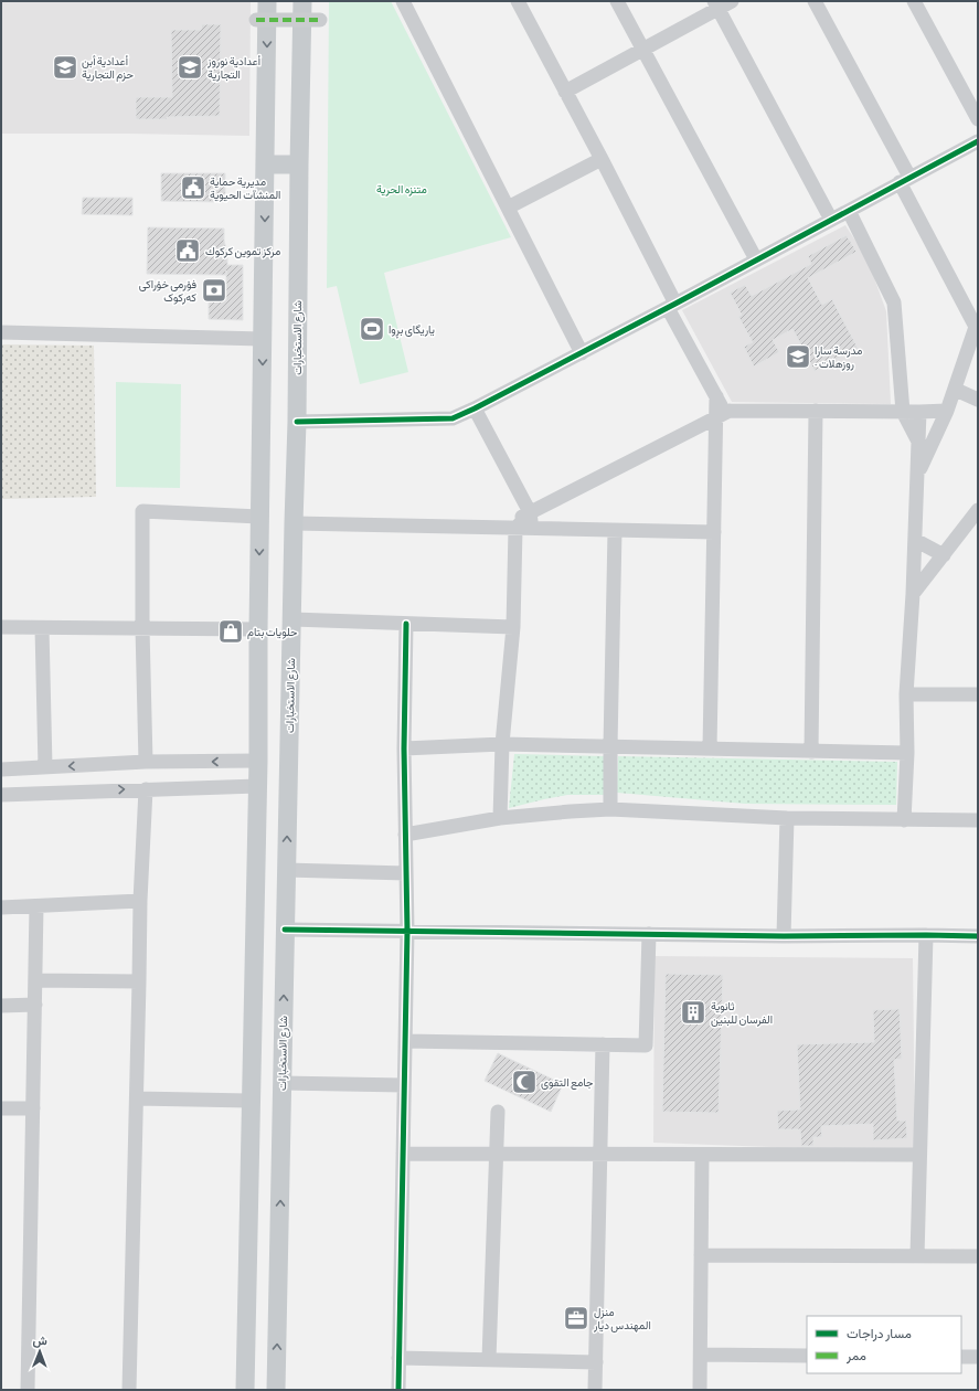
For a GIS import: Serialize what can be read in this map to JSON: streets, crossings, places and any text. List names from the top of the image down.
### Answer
{
  "streets": {
    "main road": ["شارع الاستخبارات"]
  },
  "parks": ["متنزه الحرية"],
  "places": {
    "school or university": ["أعدادية أبن حزم التجارية", "أعدادية نوروز التجارية", "مدرسة سارا - روزهلات"],
    "public building": ["مديرية حماية المنشآت الحيوية", "مركز تموين كركوك"],
    "bank": ["فۆرمی خۆراکی کەرکوک"],
    "sports": ["یاریگای بڕوا"],
    "shop": ["حلويات بتام"],
    "building": ["ثانوية الفرسان للبنين"],
    "mosque": ["جامع التقوى"],
    "office": ["منزل المهندس ديار"]
  },
  "legend": ["مسار دراجات", "ممر"],
  "north": "top"
}
